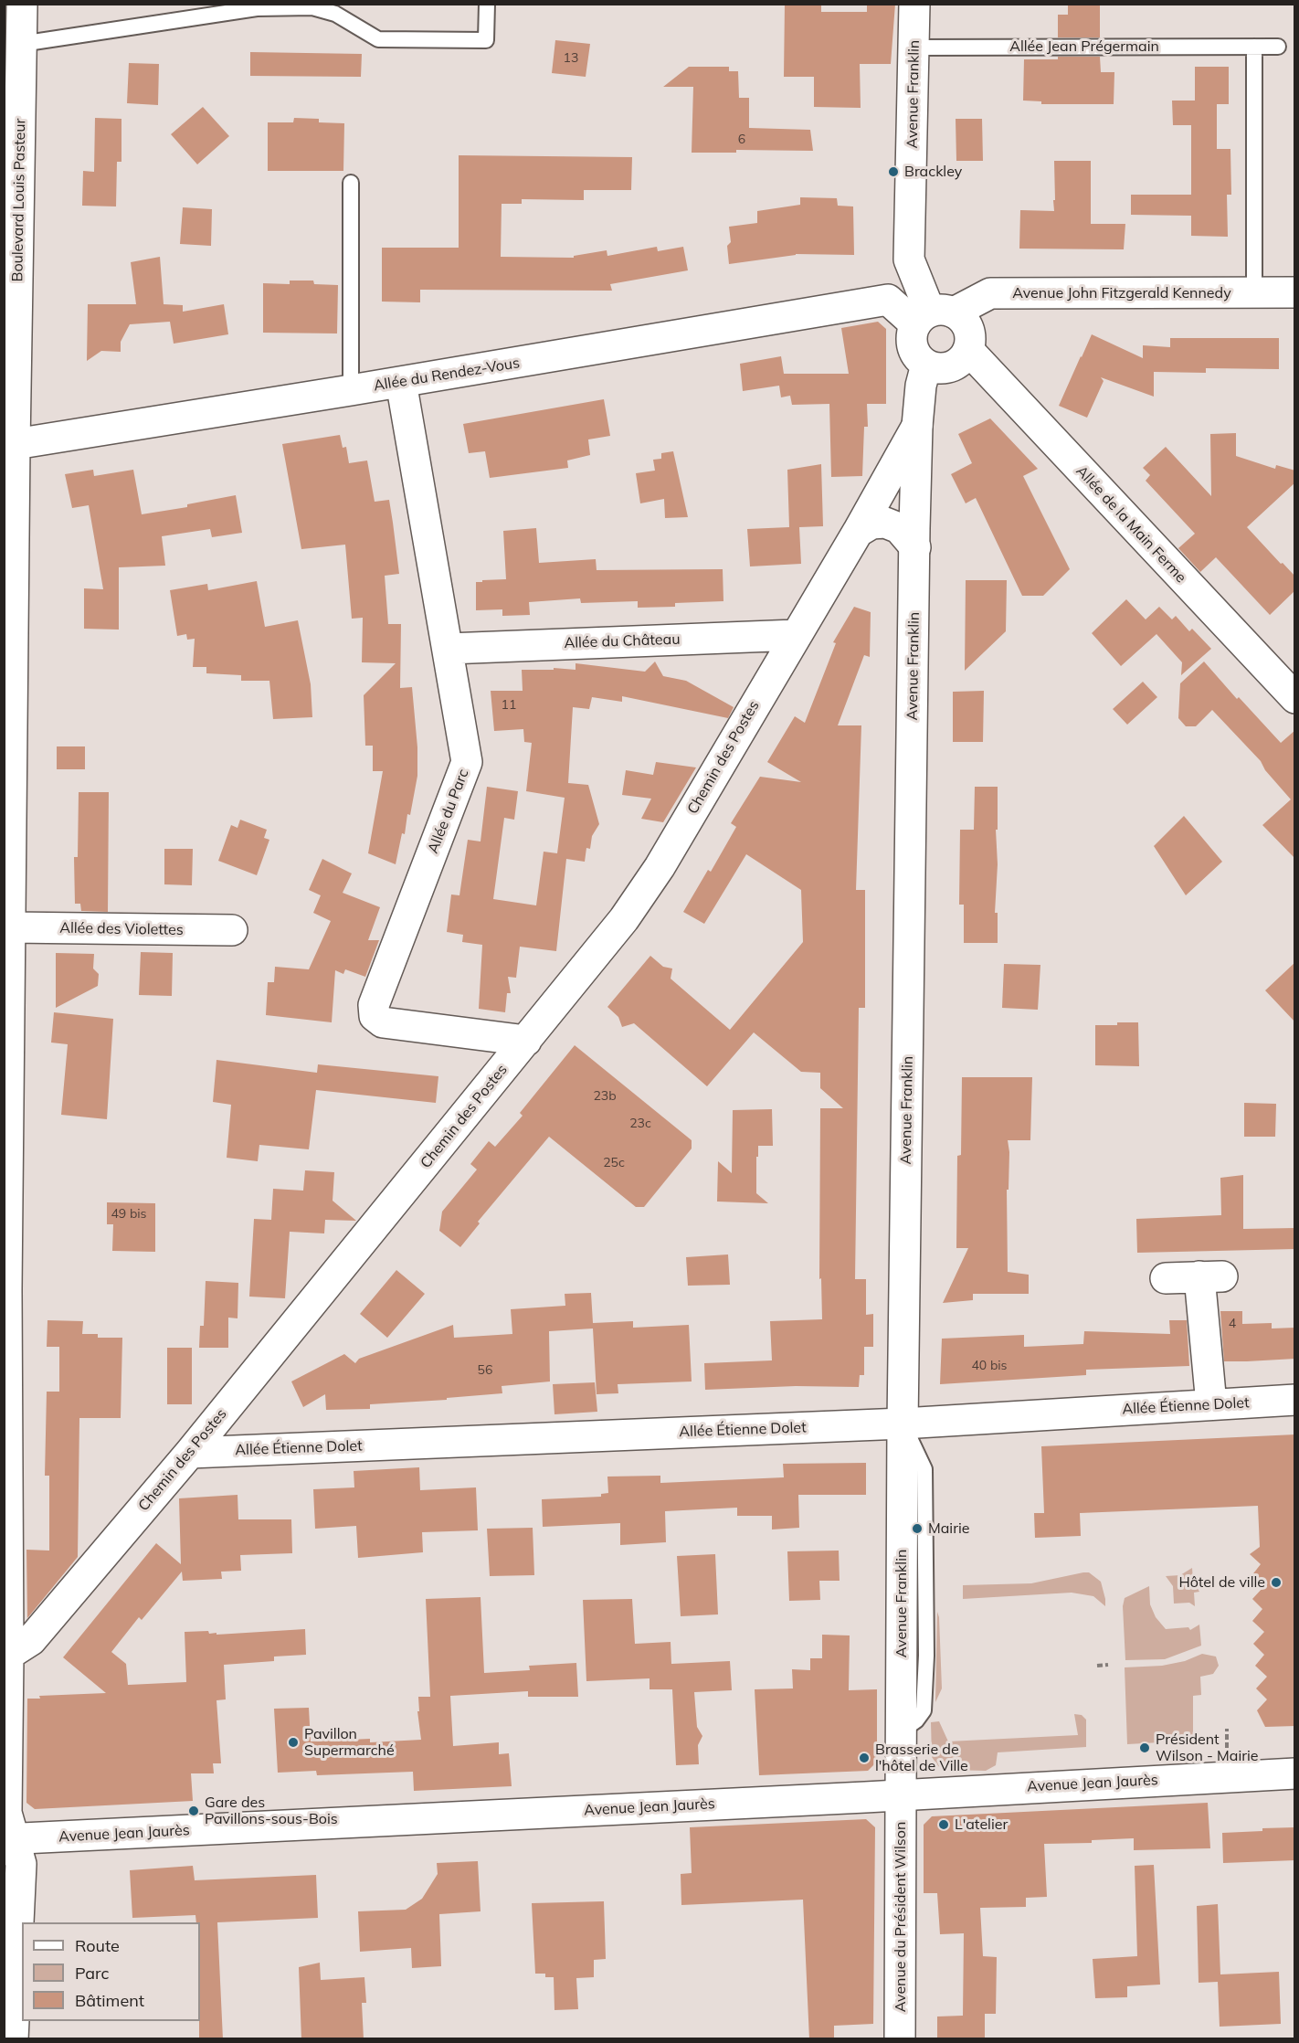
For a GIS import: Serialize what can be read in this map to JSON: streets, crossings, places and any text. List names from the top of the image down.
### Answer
{
  "streets": {
    "street": [
      "Avenue Franklin",
      "Boulevard Louis Pasteur",
      "Avenue John Fitzgerald Kennedy",
      "Allée du Rendez-Vous",
      "Allée de la Main Ferme",
      "Allée du Château",
      "Chemin des Postes",
      "Allée du Parc",
      "Allée des Violettes",
      "Allée Étienne Dolet",
      "Avenue Jean Jaurès",
      "Avenue du Président Wilson"
    ],
    "lane": ["Allée Jean Prégermain"]
  },
  "crossings": [
    ["Allée Jean Prégermain", "Avenue Franklin"],
    ["Avenue Franklin", "Avenue John Fitzgerald Kennedy"],
    ["Avenue Franklin", "Allée de la Main Ferme"],
    ["Avenue Franklin", "Chemin des Postes"],
    ["Avenue Franklin", "Allée Étienne Dolet"],
    ["Avenue Franklin", "Avenue Jean Jaurès"],
    ["Avenue Franklin", "Avenue du Président Wilson"],
    ["Boulevard Louis Pasteur", "Allée du Rendez-Vous"],
    ["Boulevard Louis Pasteur", "Chemin des Postes"],
    ["Boulevard Louis Pasteur", "Allée des Violettes"],
    ["Boulevard Louis Pasteur", "Avenue Jean Jaurès"],
    ["Avenue John Fitzgerald Kennedy", "Allée de la Main Ferme"],
    ["Allée du Rendez-Vous", "Allée du Parc"],
    ["Allée du Château", "Chemin des Postes"],
    ["Allée du Château", "Allée du Parc"],
    ["Chemin des Postes", "Allée du Parc"],
    ["Chemin des Postes", "Allée Étienne Dolet"],
    ["Avenue Jean Jaurès", "Avenue du Président Wilson"]
  ],
  "places": [
    "Brackley",
    "Mairie",
    "Hôtel de ville",
    "Pavillon Supermarché",
    "Président Wilson - Mairie",
    "Brasserie de l'hôtel de Ville",
    "Gare des Pavillons-sous-Bois",
    "L'atelier"
  ],
  "house_numbers": [
    "13",
    "6",
    "11",
    "23b",
    "23c",
    "25c",
    "49 bis",
    "4",
    "40 bis",
    "56"
  ],
  "legend": ["Route", "Parc", "Bâtiment"]
}
